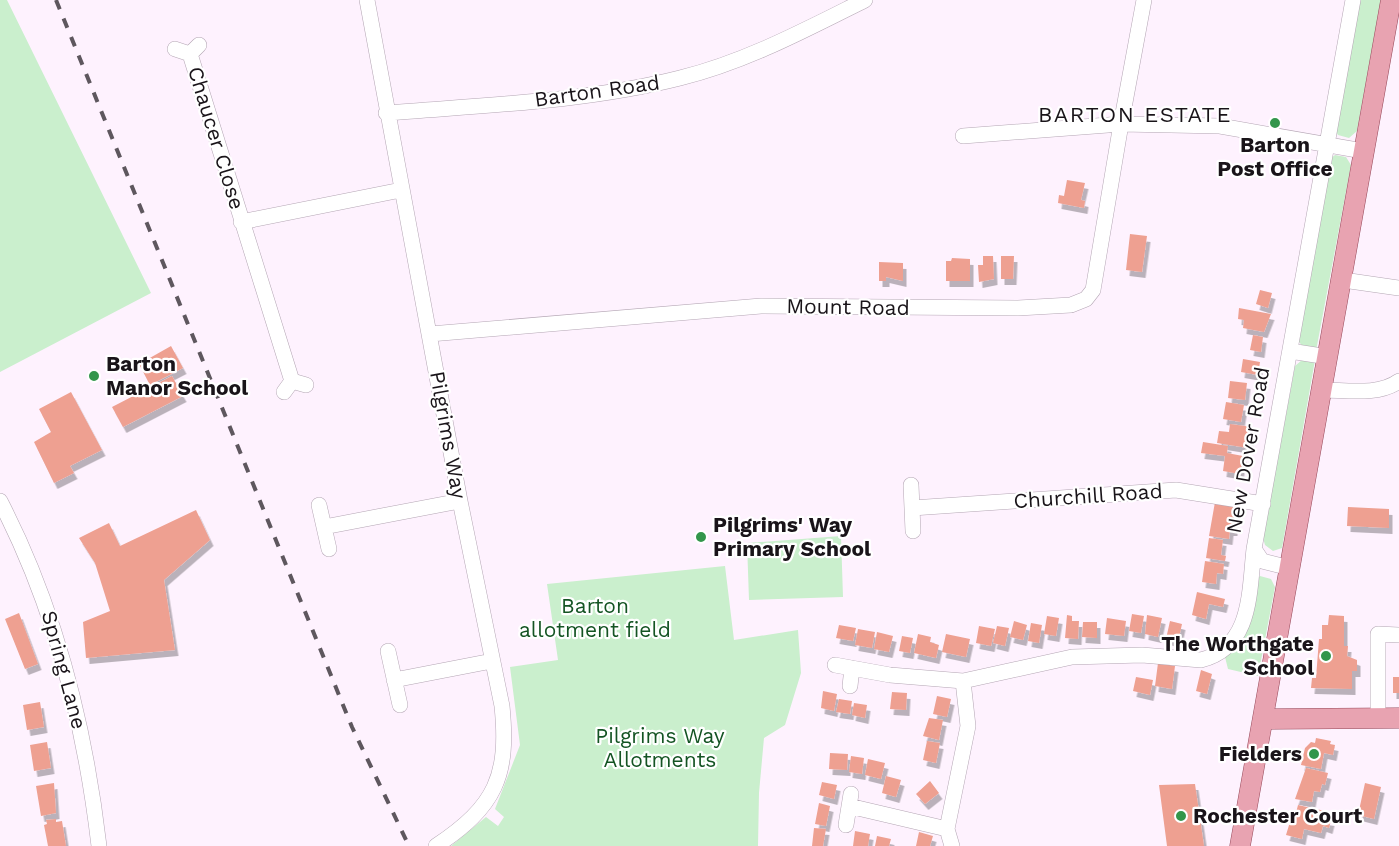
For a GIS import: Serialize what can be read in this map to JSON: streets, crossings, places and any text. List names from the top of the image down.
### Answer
{
  "streets": {
    "street": [
      "Barton Road",
      "Chaucer Close",
      "Mount Road",
      "Pilgrims Way",
      "New Dover Road",
      "Churchill Road",
      "Spring Lane"
    ]
  },
  "crossings": [
    ["Barton Road", "Pilgrims Way"],
    ["Chaucer Close", "Pilgrims Way"],
    ["Mount Road", "Pilgrims Way"],
    ["New Dover Road", "Churchill Road"]
  ],
  "districts": ["BARTON ESTATE"],
  "parks": ["Barton allotment field", "Pilgrims Way Allotments"],
  "places": [
    "Barton Post Office",
    "Barton Manor School",
    "Pilgrims' Way Primary School",
    "The Worthgate School",
    "Fielders",
    "Rochester Court"
  ]
}
